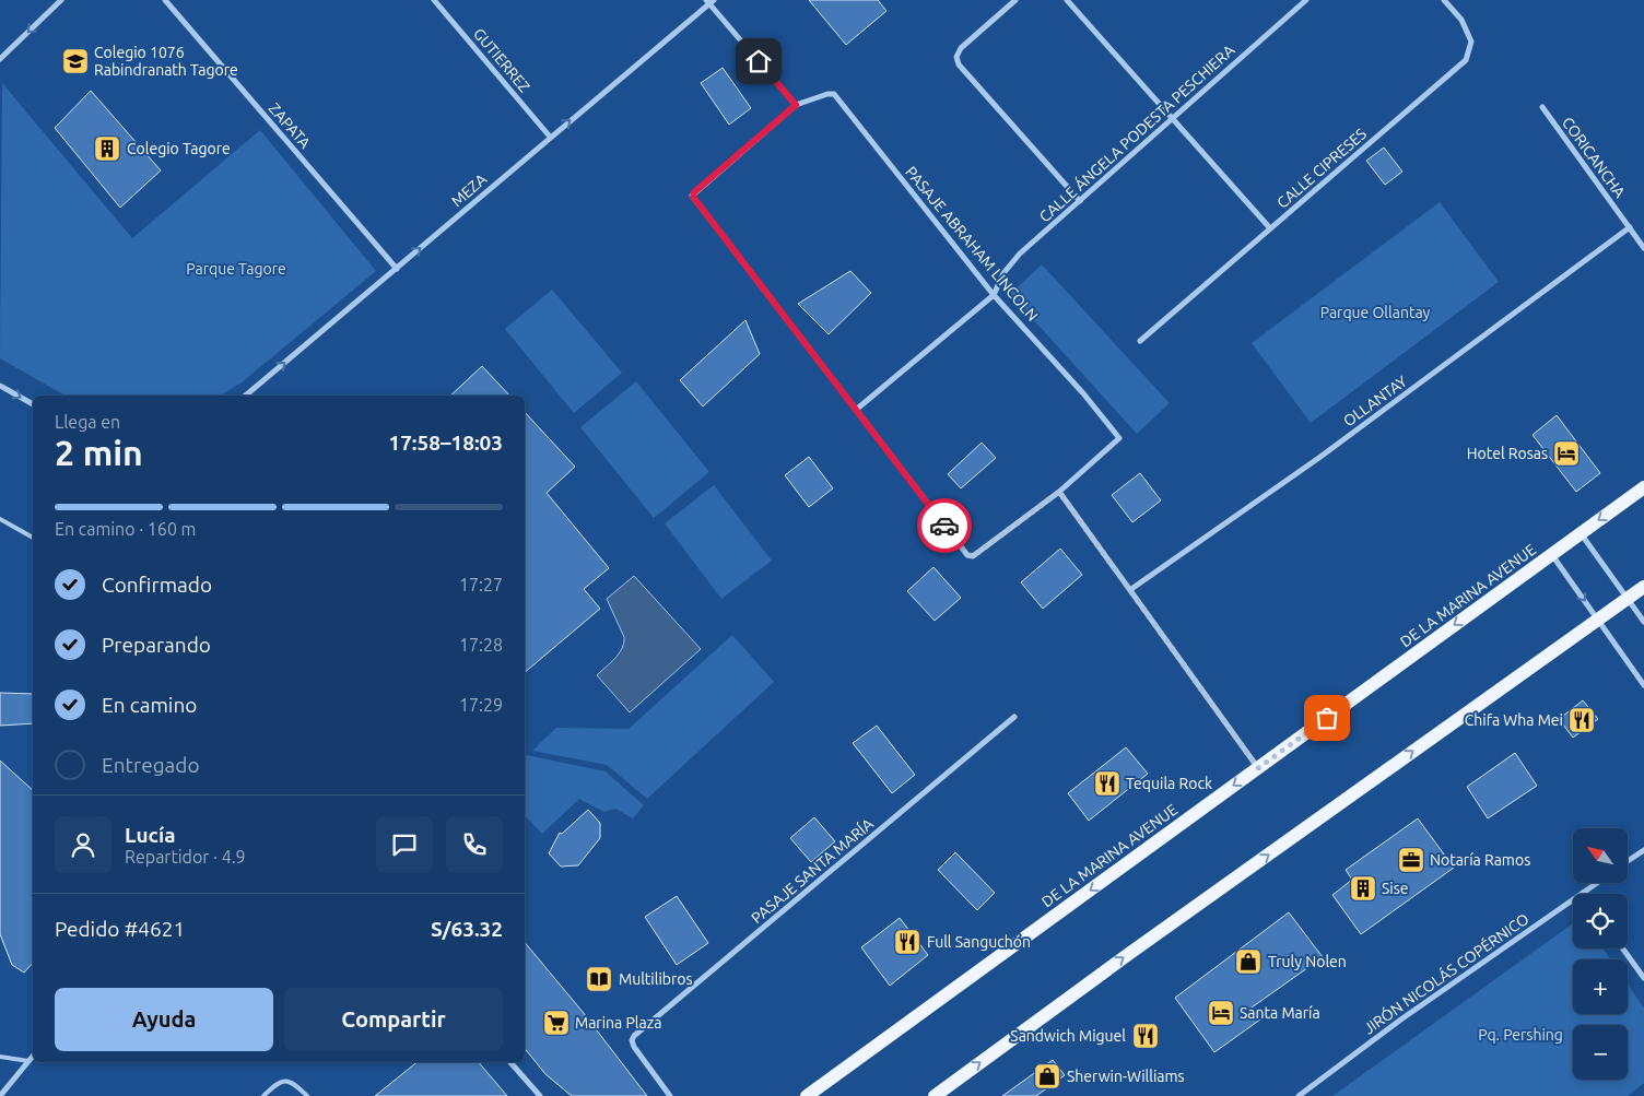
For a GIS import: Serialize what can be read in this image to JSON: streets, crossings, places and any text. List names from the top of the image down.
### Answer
{
  "streets": {
    "main road": ["DE LA MARINA AVENUE"],
    "street": [
      "GUTIERREZ",
      "ZAPATA",
      "CALLE ÁNGELA PODESTA PESCHIERA",
      "CORICANCHA",
      "CALLE CIPRESES",
      "MEZA",
      "PASAJE ABRAHAM LINCOLN",
      "OLLANTAY",
      "PASAJE SANTA MARÍA",
      "JIRÓN NICOLÁS COPÉRNICO"
    ]
  },
  "crossings": [
    ["GUTIERREZ", "MEZA"],
    ["ZAPATA", "MEZA"],
    ["CALLE ÁNGELA PODESTA PESCHIERA", "PASAJE ABRAHAM LINCOLN"],
    ["CORICANCHA", "OLLANTAY"]
  ],
  "one_way": ["MEZA"],
  "parks": ["Parque Tagore", "Parque Ollantay", "Pq. Pershing"],
  "places": {
    "school or university": ["Colegio 1076 Rabindranath Tagore"],
    "building": ["Colegio Tagore", "Sise"],
    "hotel": ["Hotel Rosas", "Santa María"],
    "restaurant": [
      "Chifa Wha Mei",
      "Tequila Rock",
      "Full Sanguchón",
      "Sandwich Miguel"
    ],
    "office": ["Notaría Ramos"],
    "shop": ["Truly Nolen", "Sherwin-Williams"],
    "library": ["Multilibros"],
    "supermarket": ["Marina Plaza"]
  },
  "north": "top left",
  "page": {
    "heading": ["2 min", "Llega en", "17:58–18:03"],
    "panel": [
      "Lucía",
      "Repartidor · 4.9",
      "Pedido #4621",
      "S/63.32"
    ],
    "bar": "En camino · 160 m",
    "list": [
      ["Confirmado", "17:27"],
      ["Preparando", "17:28"],
      ["En camino", "17:29"],
      "Entregado"
    ],
    "map_buttons": ["+", "−"],
    "buttons": ["Ayuda", "Compartir"]
  }
}
